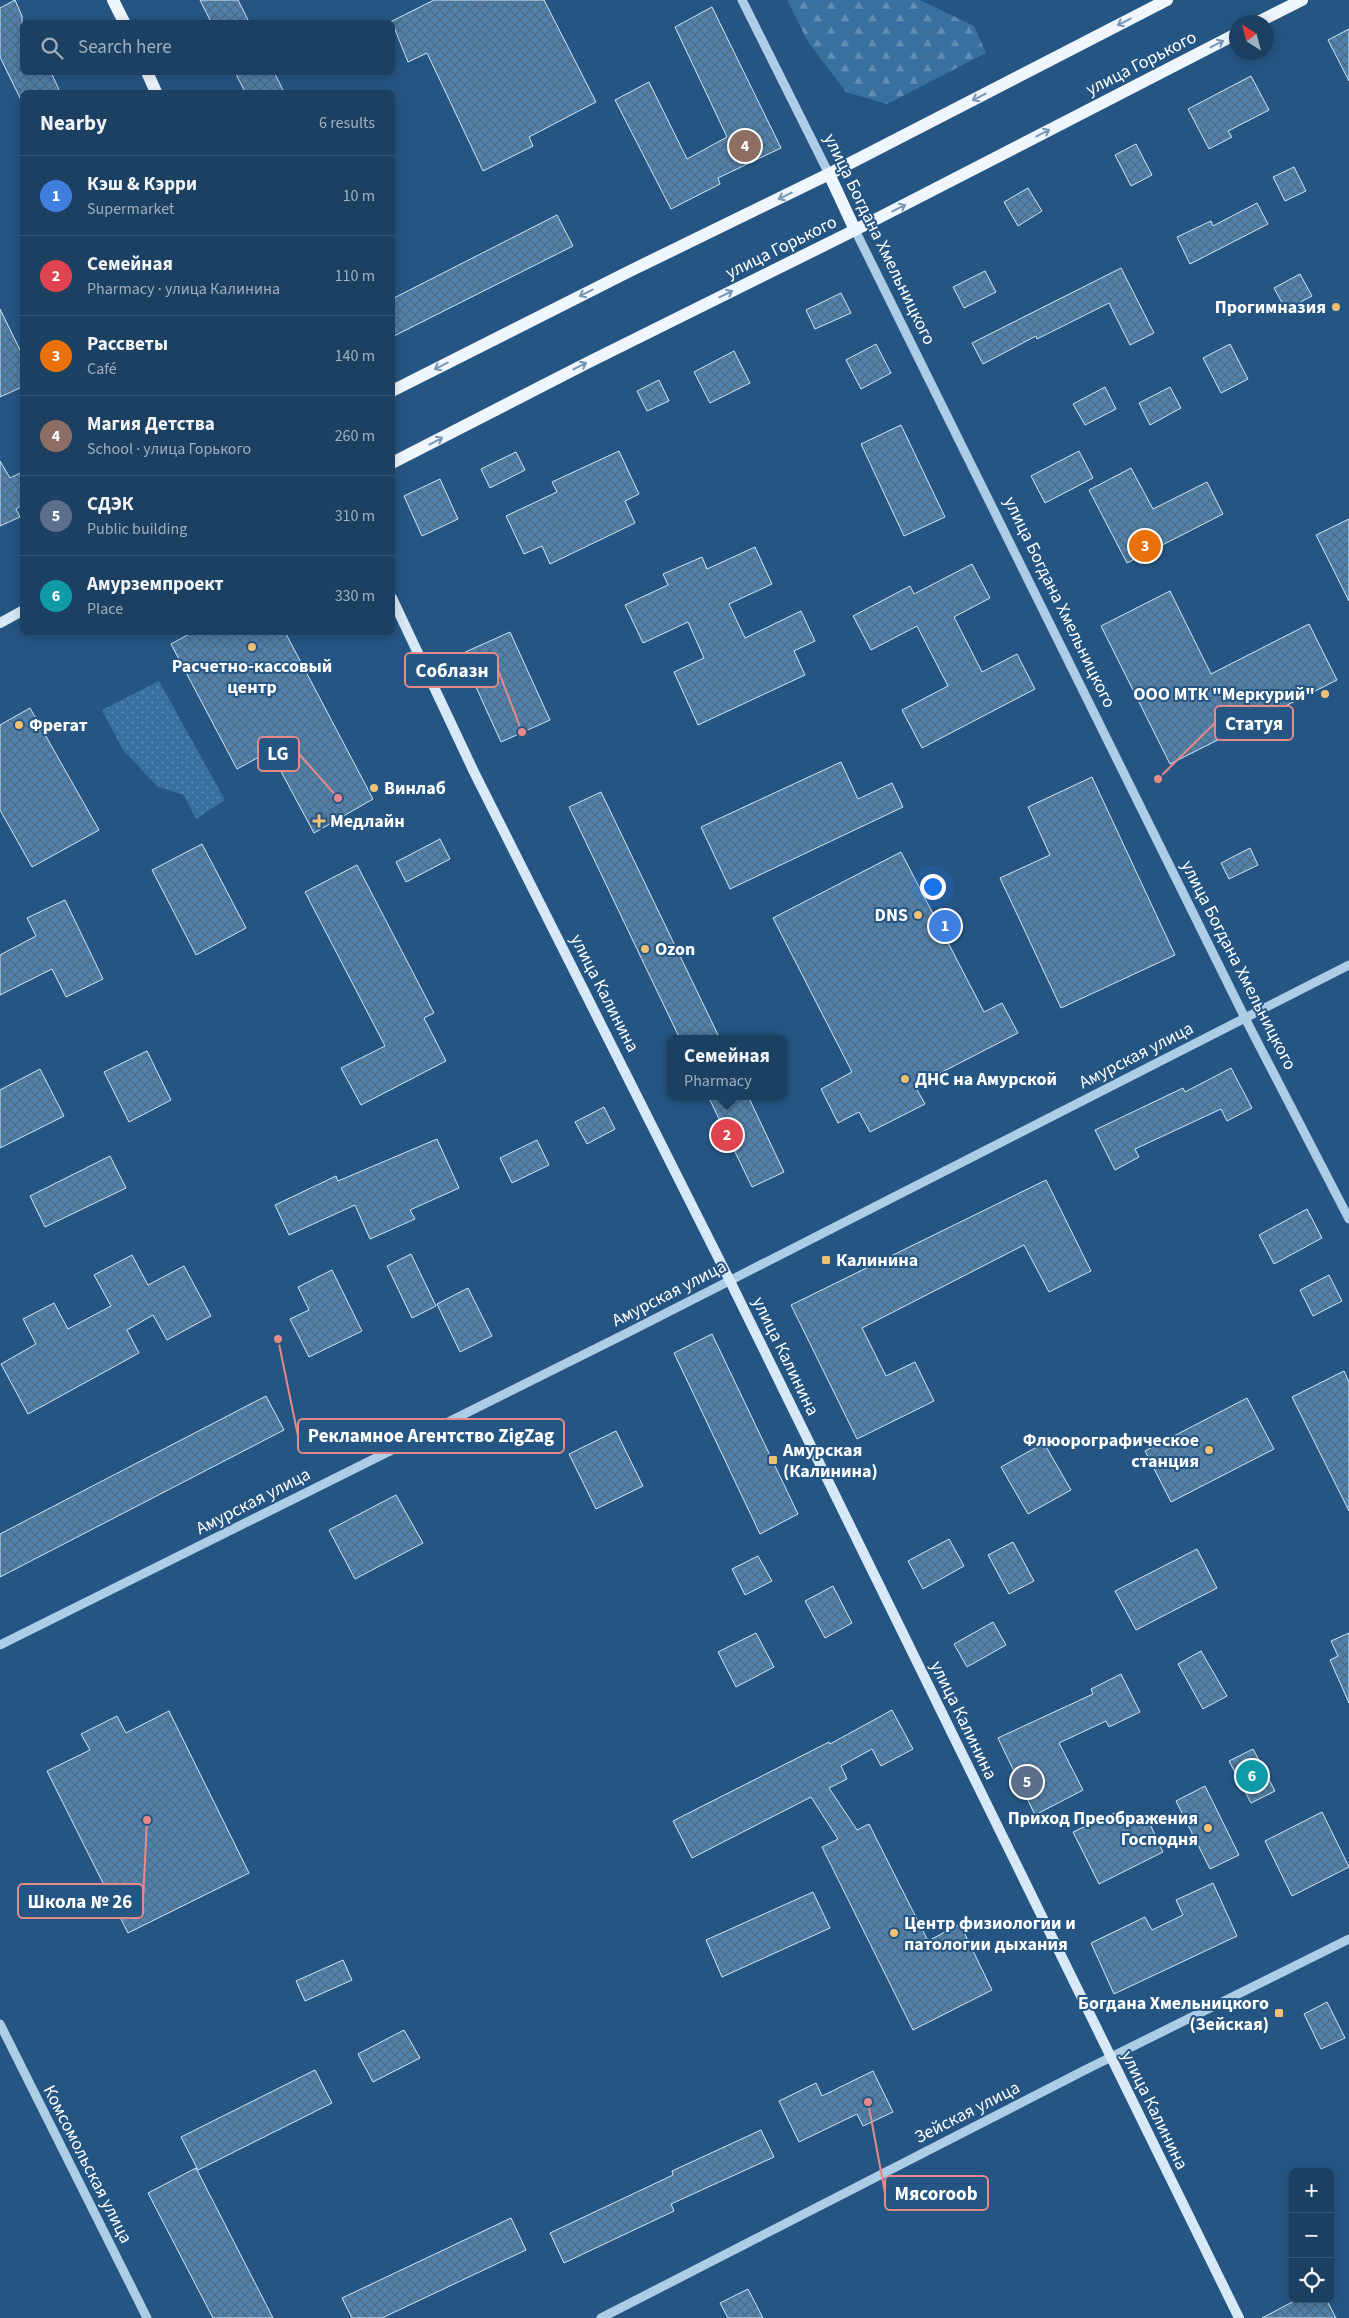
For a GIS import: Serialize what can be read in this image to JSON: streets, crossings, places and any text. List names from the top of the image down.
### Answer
{
  "streets": {
    "main road": ["улица Горького", "улица Богдана Хмельницкого", "улица Калинина"],
    "street": ["Амурская улица", "Зейская улица", "Комсомольская улица"]
  },
  "crossings": [
    ["улица Горького", "улица Богдана Хмельницкого"],
    ["улица Богдана Хмельницкого", "Амурская улица"],
    ["улица Калинина", "Амурская улица"],
    ["улица Калинина", "Зейская улица"]
  ],
  "places": {
    "other": [
      "Прогимназия",
      "Расчетно-кассовый центр",
      "ООО МТК \"Меркурий\"",
      "Фрегат",
      "Соблазн",
      "Статуя",
      "Винлаб",
      "LG",
      "DNS",
      "Ozon",
      "ДНС на Амурской",
      "Рекламное Агентство ZigZag",
      "Флюорографическое станция",
      "Школа № 26",
      "Приход Преображения Господня",
      "Центр физиологии и патологии дыхания",
      "Мясоroob"
    ],
    "health": ["Медлайн"],
    "transit": ["Калинина", "Амурская (Калинина)", "Богдана Хмельницкого (Зейская)"]
  },
  "north": "top left",
  "page": {
    "search": "Search here",
    "heading": ["Nearby", "6 results"],
    "pins": [
      "4",
      "3",
      "1",
      "2",
      "6",
      "5"
    ],
    "list": [
      {
        "mark": "1",
        "name": "Кэш & Кэрри",
        "note": "Supermarket",
        "value": "10 m"
      },
      {
        "mark": "2",
        "name": "Семейная",
        "note": "Pharmacy · улица Калинина",
        "value": "110 m"
      },
      {
        "mark": "3",
        "name": "Рассветы",
        "note": "Café",
        "value": "140 m"
      },
      {
        "mark": "4",
        "name": "Магия Детства",
        "note": "School · улица Горького",
        "value": "260 m"
      },
      {
        "mark": "5",
        "name": "СДЭК",
        "note": "Public building",
        "value": "310 m"
      },
      {
        "mark": "6",
        "name": "Амурземпроект",
        "note": "Place",
        "value": "330 m"
      }
    ],
    "popup": ["Семейная", "Pharmacy"],
    "map_buttons": ["+", "−"]
  }
}
